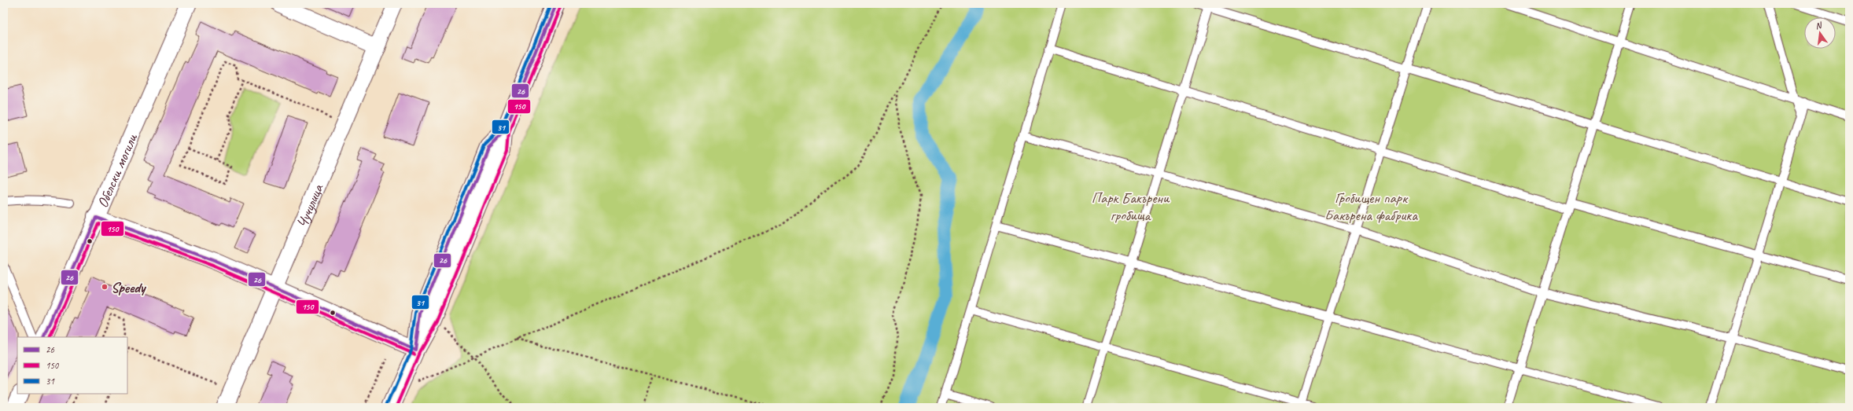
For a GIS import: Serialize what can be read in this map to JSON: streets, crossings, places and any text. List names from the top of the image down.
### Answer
{
  "streets": {
    "street": ["Обелски могили", "Чучулица"]
  },
  "parks": ["Парк Бакърени гробища", "Гробищен парк Бакърена фабрика"],
  "places": ["Speedy"],
  "lines": ["transit line 26", "transit line 31", "transit line 150"],
  "legend": ["26", "150", "31"],
  "north": "top"
}
